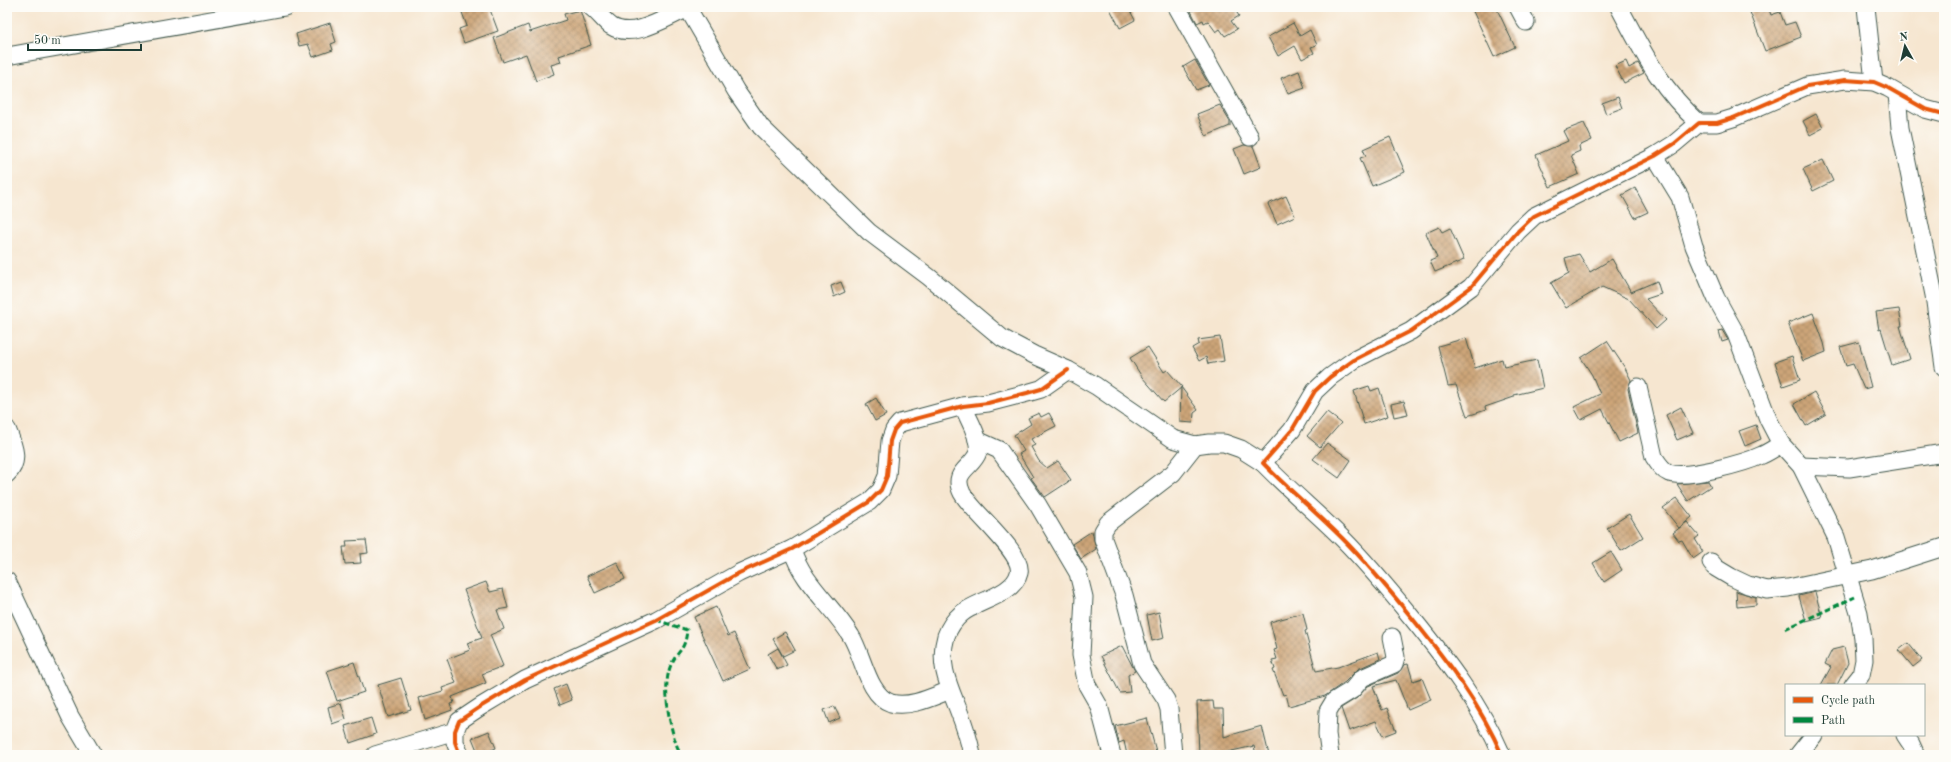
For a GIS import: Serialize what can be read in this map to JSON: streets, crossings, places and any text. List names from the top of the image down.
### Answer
{
  "legend": ["Cycle path", "Path"],
  "scale_bar": "50 m",
  "north": "top"
}
